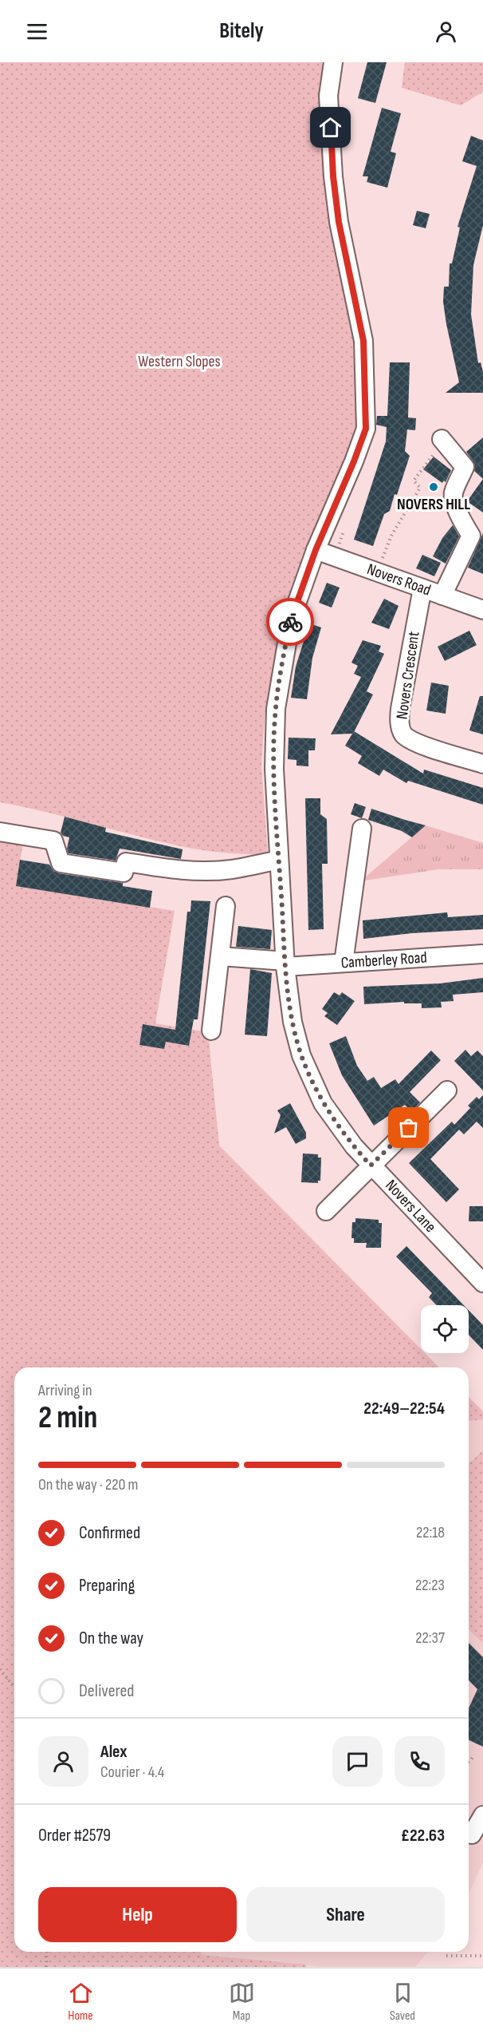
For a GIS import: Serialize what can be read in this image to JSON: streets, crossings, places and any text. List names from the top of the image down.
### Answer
{
  "streets": {
    "street": [
      "Novers Road",
      "Novers Crescent",
      "Camberley Road",
      "Novers Lane"
    ]
  },
  "crossings": [
    ["Novers Road", "Novers Crescent"],
    ["Camberley Road", "Novers Lane"]
  ],
  "parks": ["Western Slopes"],
  "places": ["NOVERS HILL"],
  "page": {
    "header": "Bitely",
    "heading": ["2 min", "Arriving in", "22:49–22:54"],
    "panel": [
      "Alex",
      "Courier · 4.4",
      "Order #2579",
      "£22.63"
    ],
    "bar": "On the way · 220 m",
    "list": [
      ["Confirmed", "22:18"],
      ["Preparing", "22:23"],
      ["On the way", "22:37"],
      "Delivered"
    ],
    "buttons": ["Help", "Share"],
    "tabs": ["Home", "Map", "Saved"]
  }
}
